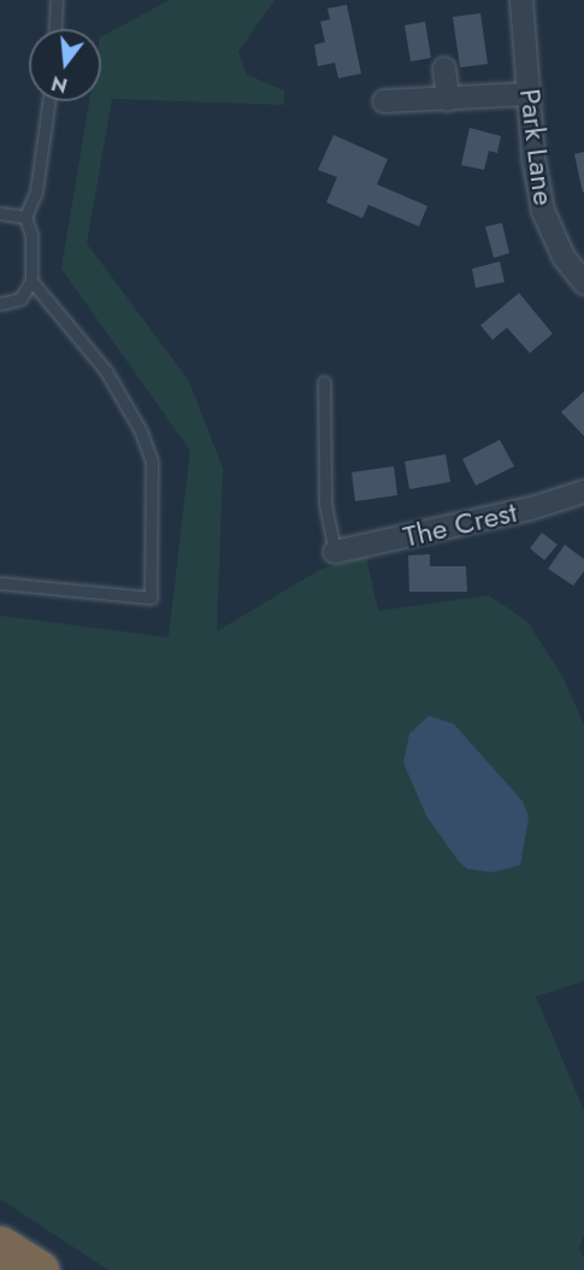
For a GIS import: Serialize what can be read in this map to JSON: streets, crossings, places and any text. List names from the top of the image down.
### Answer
{
  "streets": {
    "street": ["Park Lane", "The Crest"]
  },
  "north": "bottom"
}
